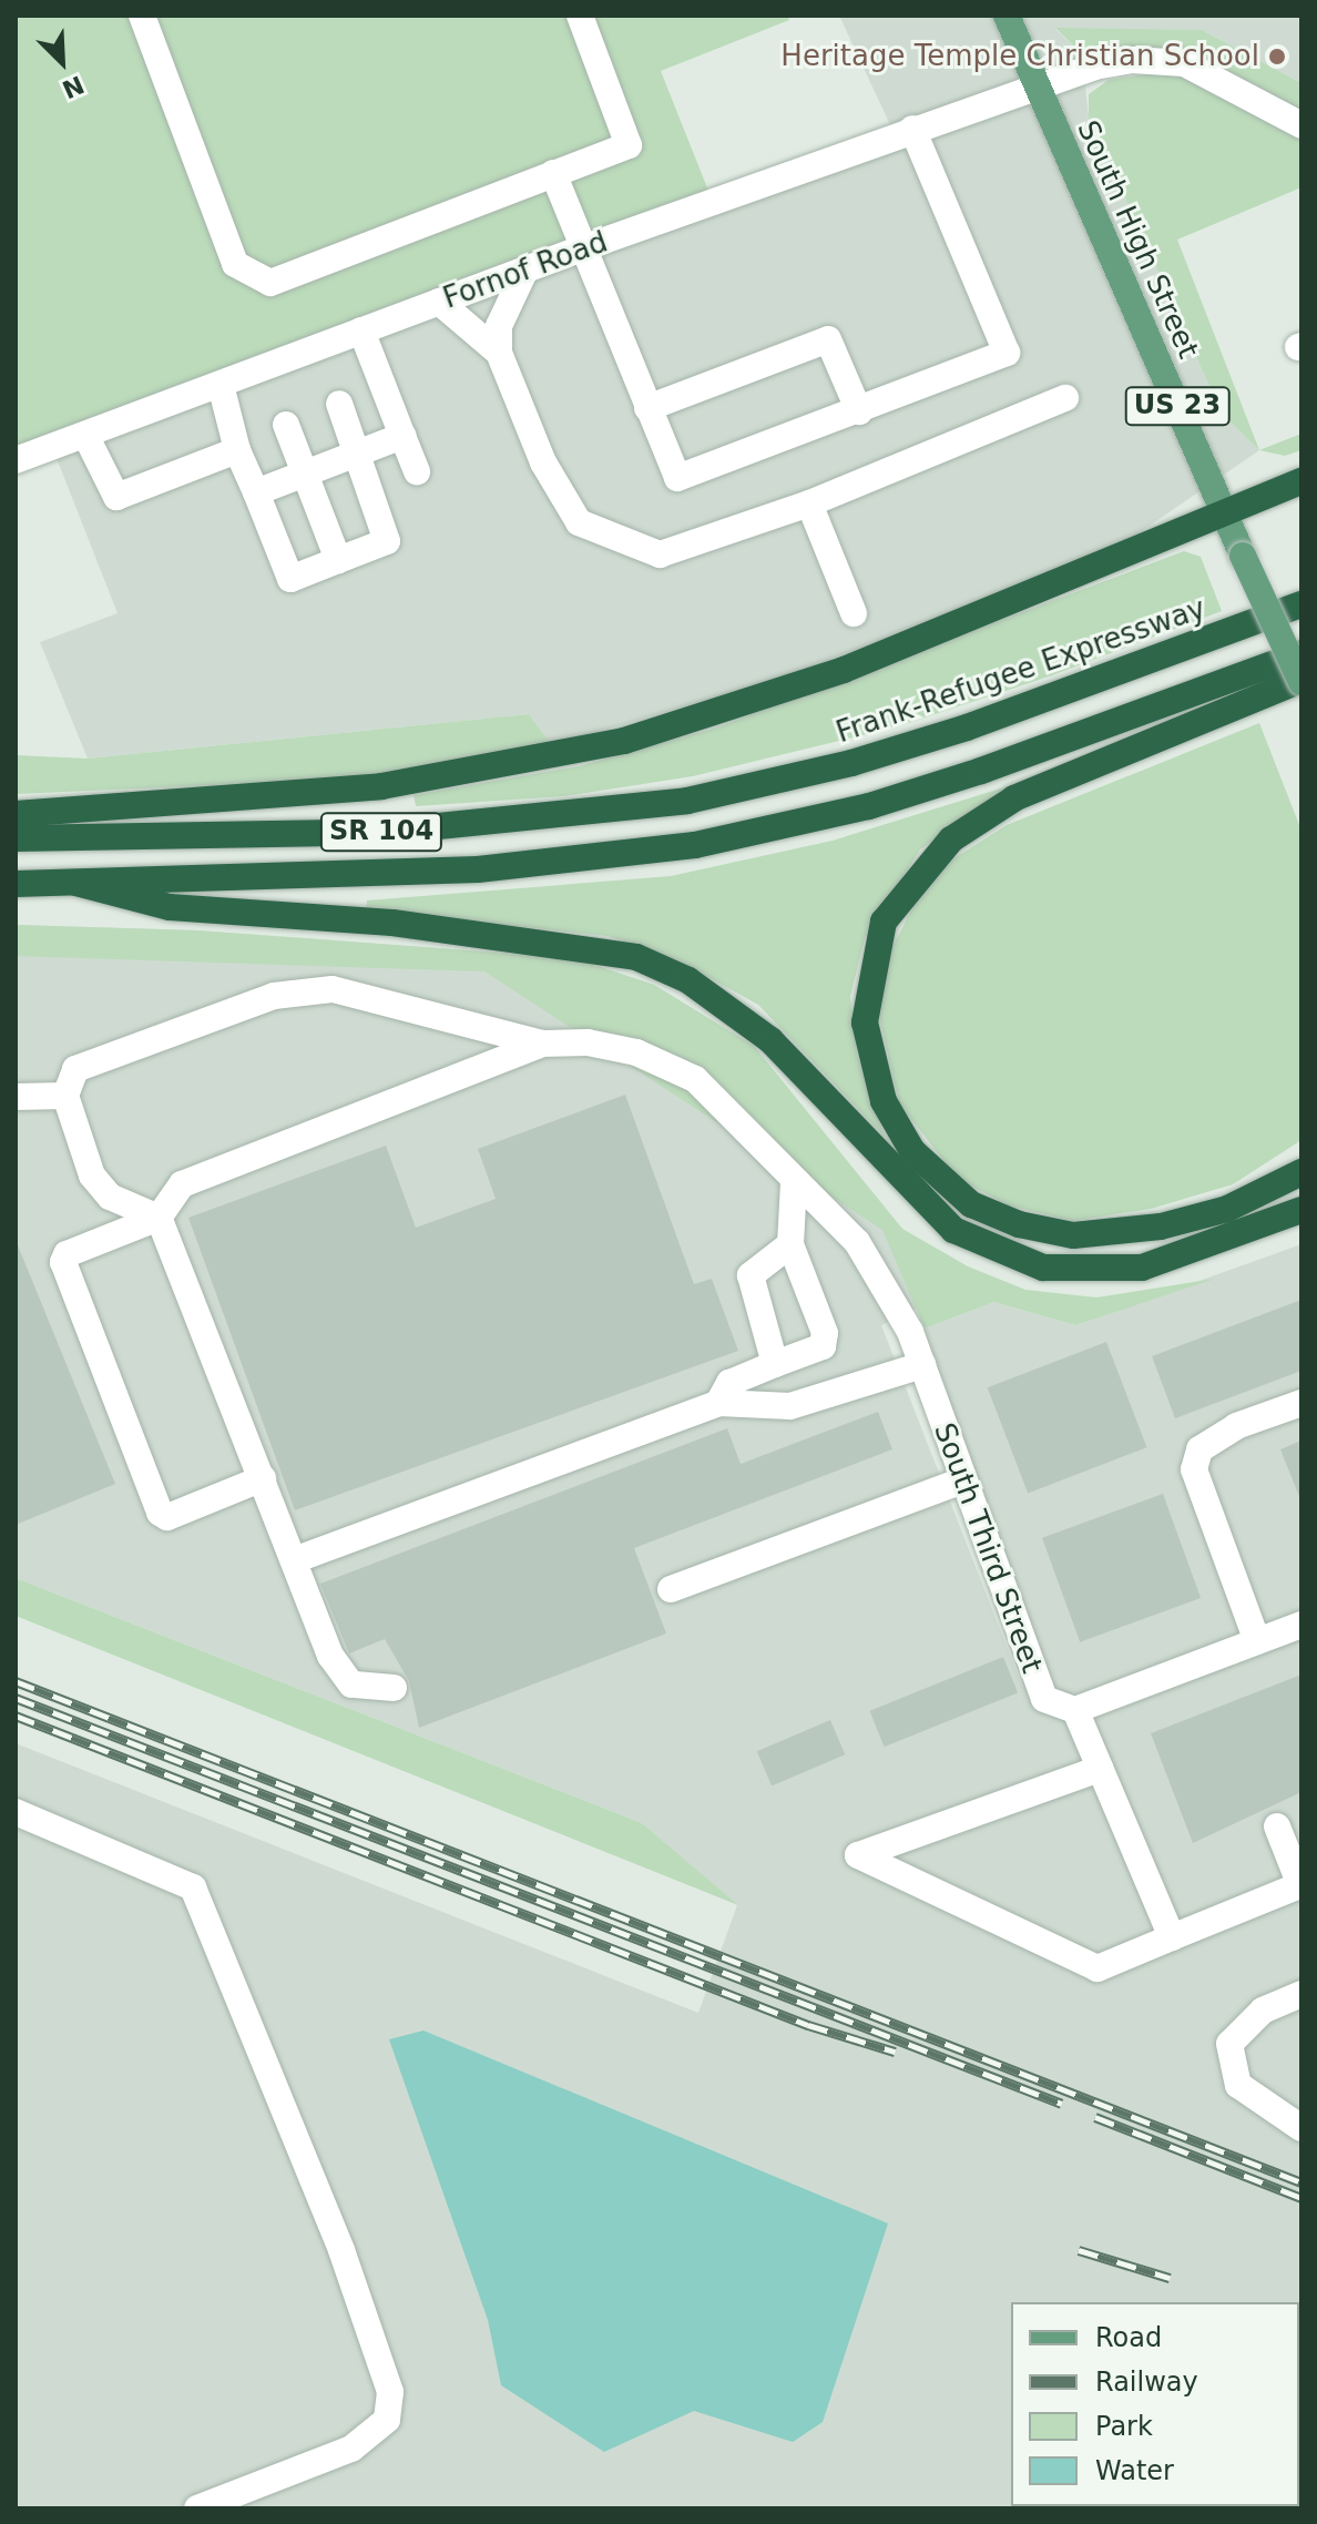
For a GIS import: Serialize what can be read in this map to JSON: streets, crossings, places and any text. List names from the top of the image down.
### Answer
{
  "streets": {
    "highway": ["Frank-Refugee Expressway", "SR 104"],
    "main road": ["South High Street", "US 23"],
    "street": ["Fornof Road", "South Third Street"]
  },
  "crossings": [
    ["South High Street", "Fornof Road"]
  ],
  "places": ["Heritage Temple Christian School"],
  "legend": [
    "Road",
    "Railway",
    "Park",
    "Water"
  ],
  "north": "bottom right"
}
